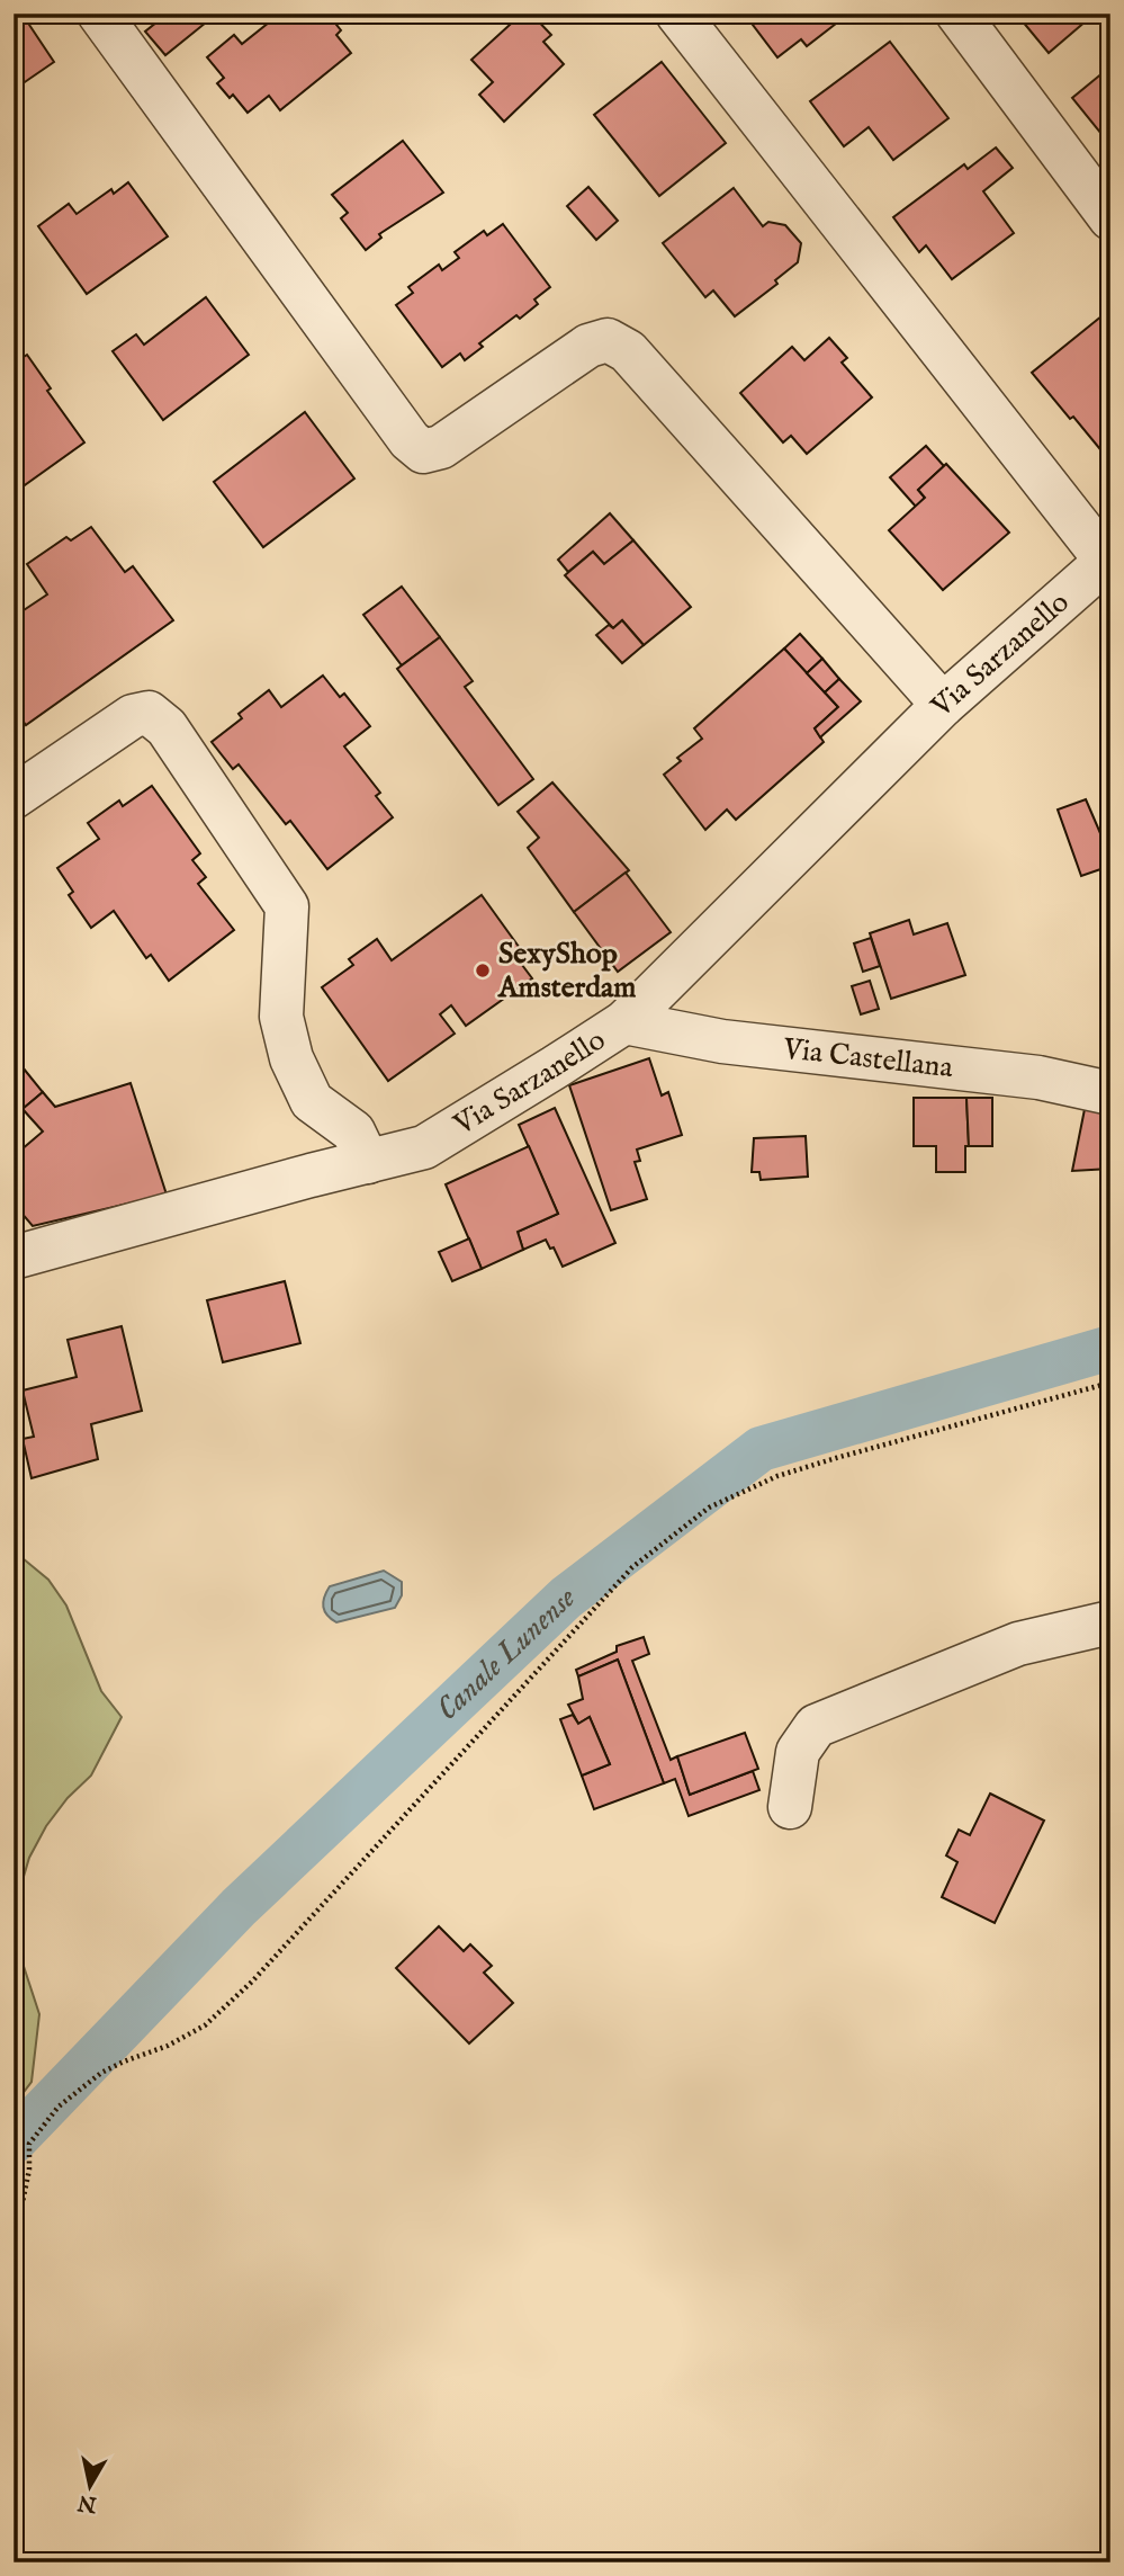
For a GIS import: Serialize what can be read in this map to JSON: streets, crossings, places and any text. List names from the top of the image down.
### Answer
{
  "streets": {
    "street": ["Via Sarzanello", "Via Castellana"]
  },
  "crossings": [
    ["Via Sarzanello", "Via Castellana"]
  ],
  "water": ["Canale Lunense"],
  "places": ["SexyShop Amsterdam"],
  "north": "bottom"
}
